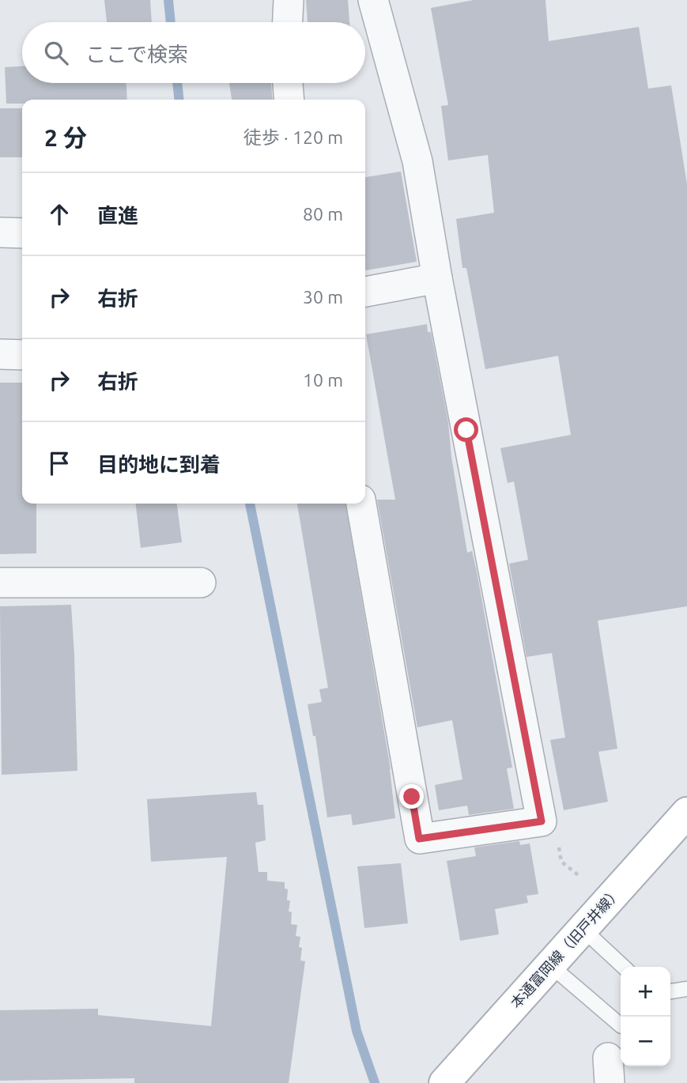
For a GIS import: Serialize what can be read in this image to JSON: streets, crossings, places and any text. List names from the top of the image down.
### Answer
{
  "streets": {
    "street": ["本通富岡線（旧戸井線）"]
  },
  "page": {
    "search": "ここで検索",
    "heading": ["2 分", "徒歩 · 120 m"],
    "list": [
      ["直進", "80 m"],
      ["右折", "30 m"],
      ["右折", "10 m"],
      "目的地に到着"
    ],
    "map_buttons": ["+", "−"]
  }
}
